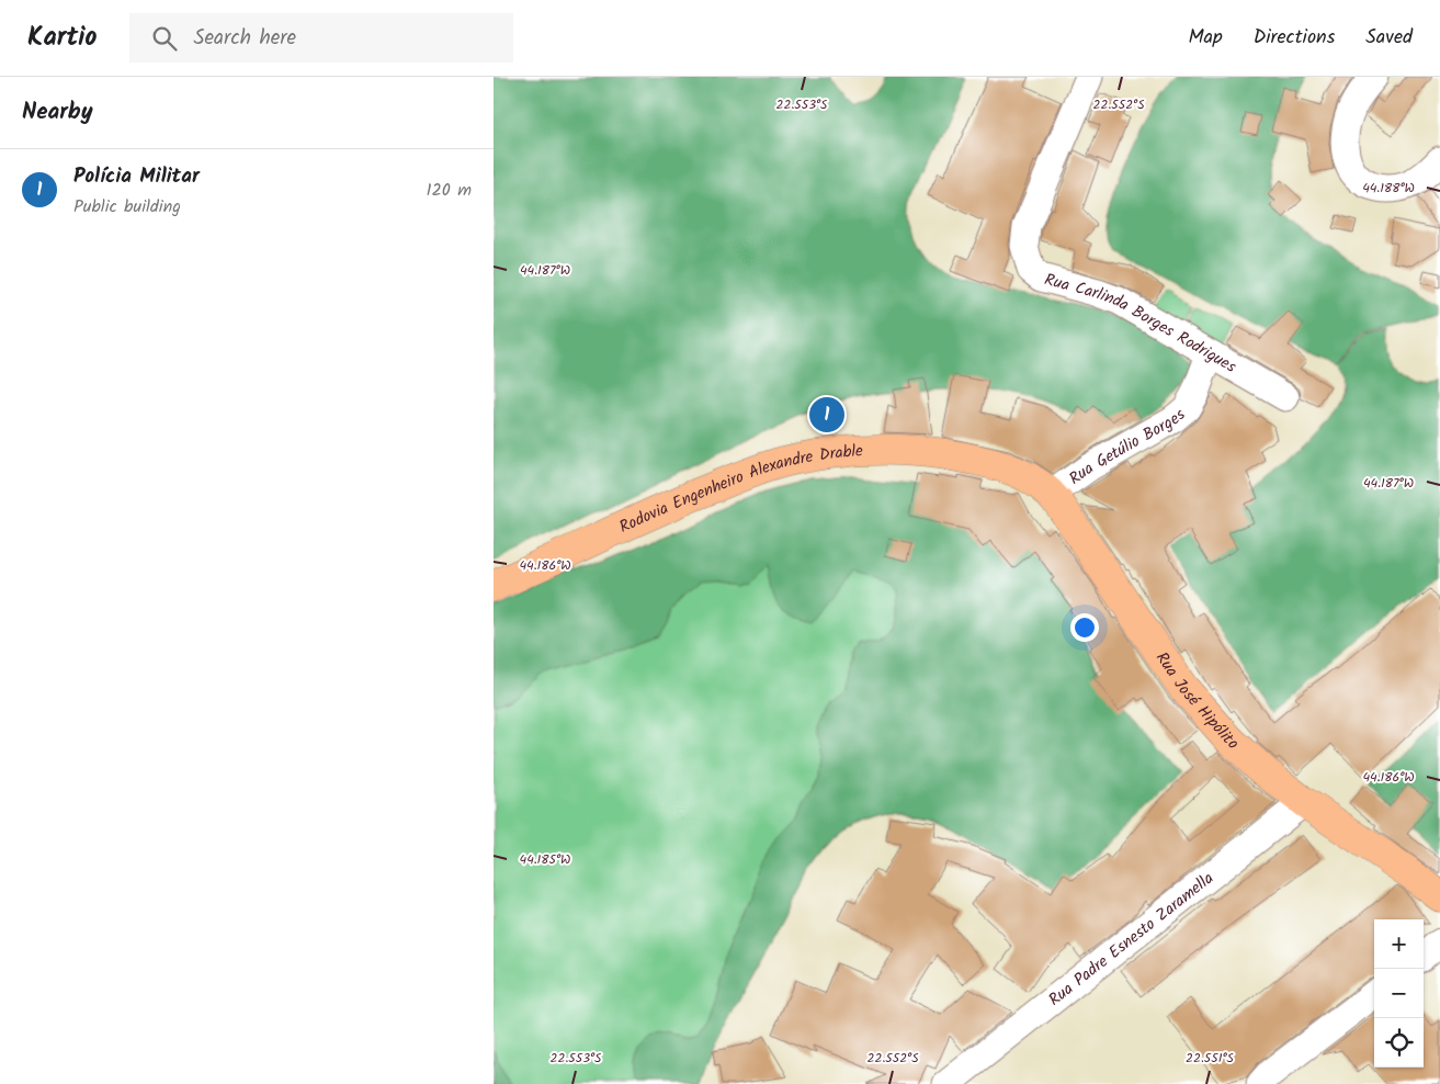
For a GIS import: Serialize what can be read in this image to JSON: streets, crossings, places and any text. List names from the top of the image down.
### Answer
{
  "streets": {
    "main road": ["Rodovia Engenheiro Alexandre Drable", "Rua José Hipólito"],
    "street": ["Rua Carlinda Borges Rodrigues", "Rua Getúlio Borges", "Rua Padre Esnesto Zaramella"]
  },
  "crossings": [
    ["Rua Carlinda Borges Rodrigues", "Rua Getúlio Borges"],
    ["Rua Getúlio Borges", "Rua José Hipólito"],
    ["Rodovia Engenheiro Alexandre Drable", "Rua José Hipólito"],
    ["Rua José Hipólito", "Rua Padre Esnesto Zaramella"]
  ],
  "page": {
    "header": "Kartio",
    "search": "Search here",
    "nav": ["Map", "Directions", "Saved"],
    "heading": "Nearby",
    "list": [
      {
        "mark": "1",
        "name": "Polícia Militar",
        "note": "Public building",
        "value": "120 m"
      }
    ],
    "pins": "1",
    "map_buttons": ["+", "−"]
  },
  "coordinates": [
    "22.553°S",
    "22.552°S",
    "44.188°W",
    "44.187°W",
    "44.186°W",
    "44.185°W",
    "22.551°S"
  ]
}
